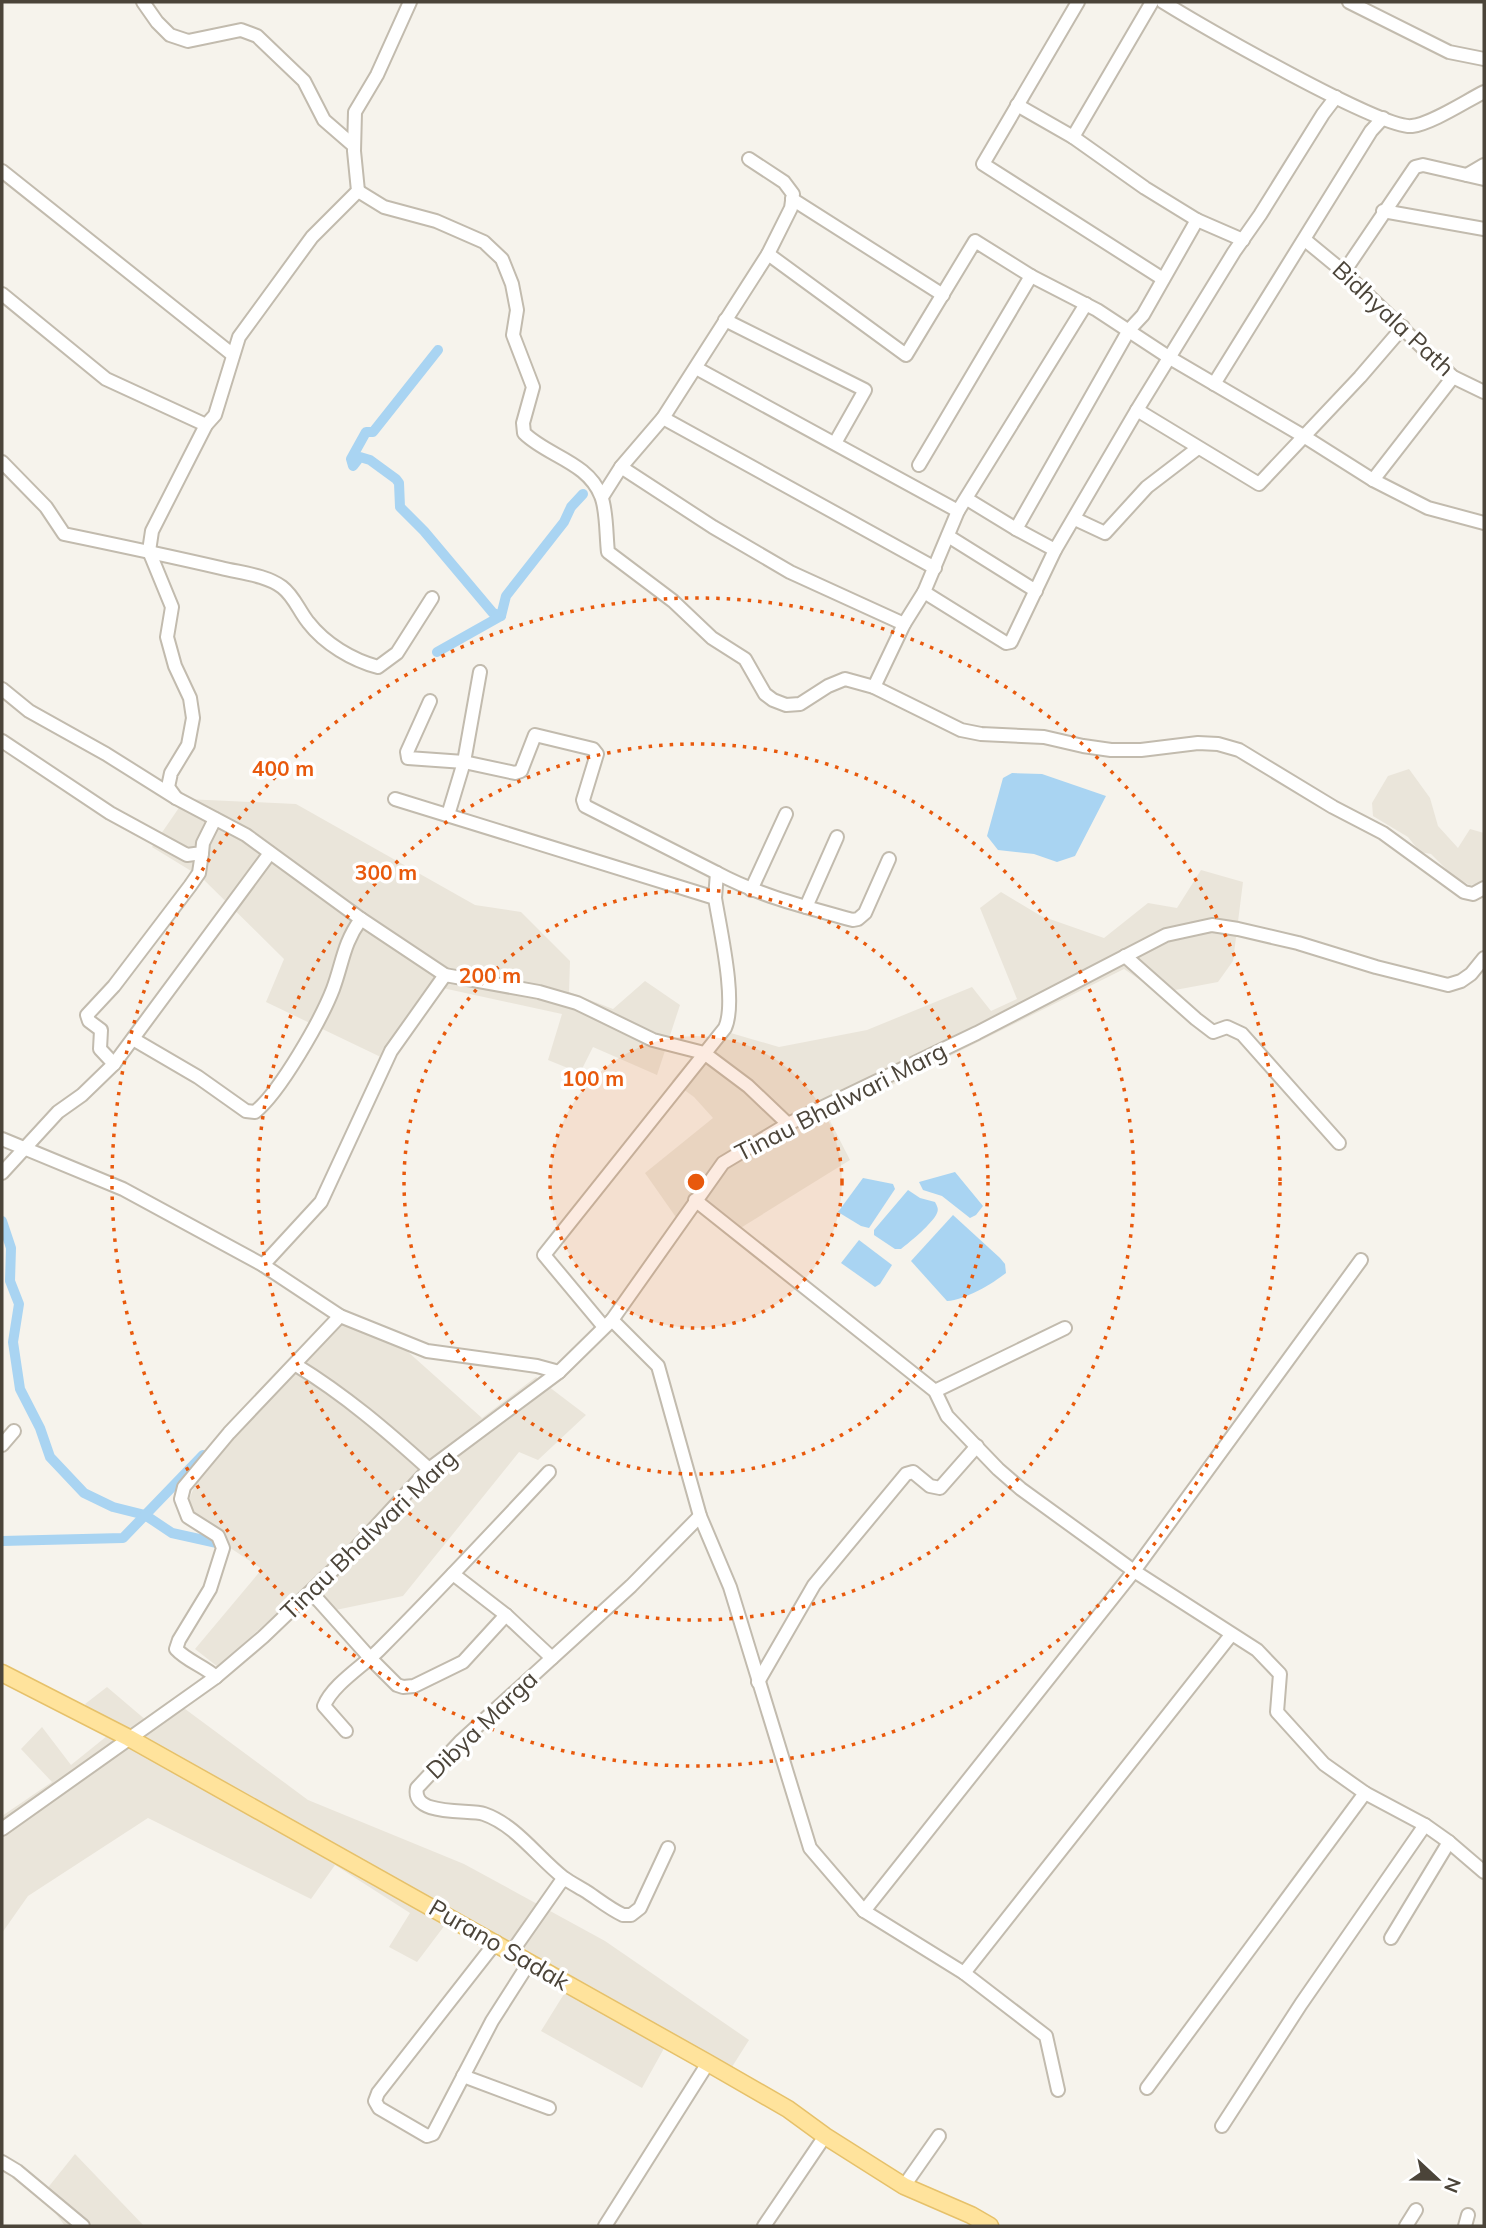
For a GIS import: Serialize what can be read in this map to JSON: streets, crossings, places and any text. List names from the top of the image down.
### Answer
{
  "streets": {
    "main road": ["Purano Sadak"],
    "street": ["Bidhyala Path", "Tinau Bhalwari Marg", "Dibya Marga"]
  },
  "crossings": [
    ["Tinau Bhalwari Marg", "Purano Sadak"]
  ],
  "north": "right",
  "rings": [
    "400 m",
    "300 m",
    "200 m",
    "100 m"
  ]
}
